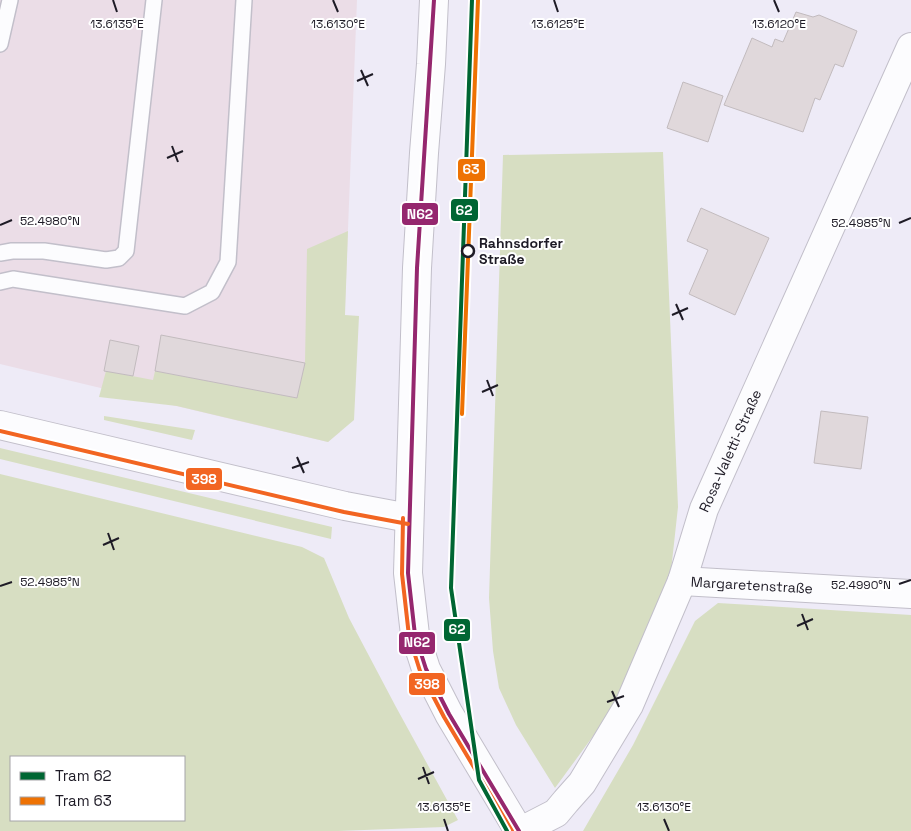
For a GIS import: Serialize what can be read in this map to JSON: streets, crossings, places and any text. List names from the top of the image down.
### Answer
{
  "streets": {
    "street": ["Rosa-Valetti-Straße", "Margaretenstraße"]
  },
  "crossings": [
    ["Rosa-Valetti-Straße", "Margaretenstraße"]
  ],
  "places": ["Rahnsdorfer Straße"],
  "lines": [
    "tram line 62",
    "tram line 63",
    "transit line N62",
    "transit line 398"
  ],
  "legend": ["Tram 62", "Tram 63"],
  "coordinates": [
    "13.6135°E",
    "13.6130°E",
    "13.6125°E",
    "13.6120°E",
    "52.4980°N",
    "52.4985°N",
    "52.4990°N"
  ]
}
